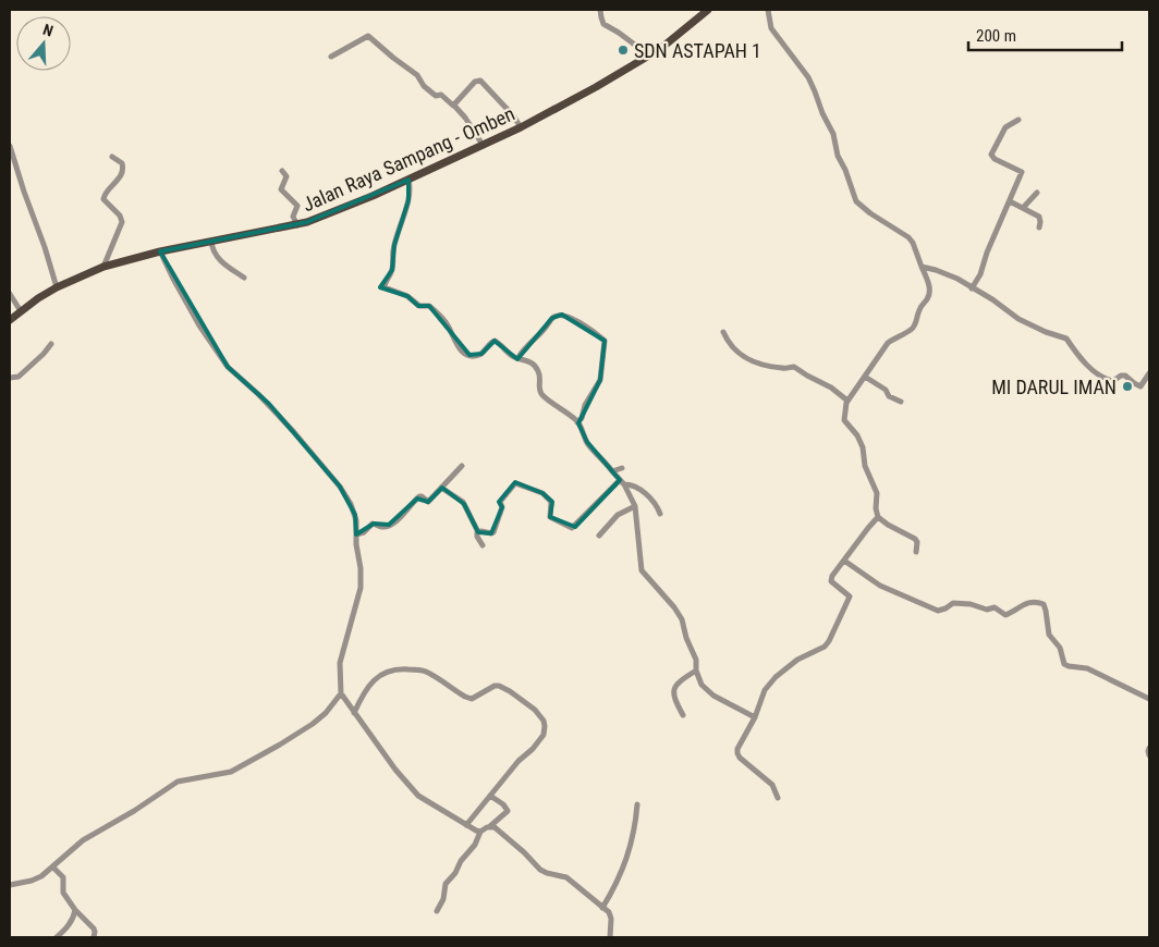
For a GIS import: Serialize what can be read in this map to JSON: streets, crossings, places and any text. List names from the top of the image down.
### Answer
{
  "streets": {
    "main road": ["Jalan Raya Sampang - Omben"]
  },
  "places": ["SDN ASTAPAH 1", "MI DARUL IMAN"],
  "scale_bar": "200 m",
  "north": "top"
}
